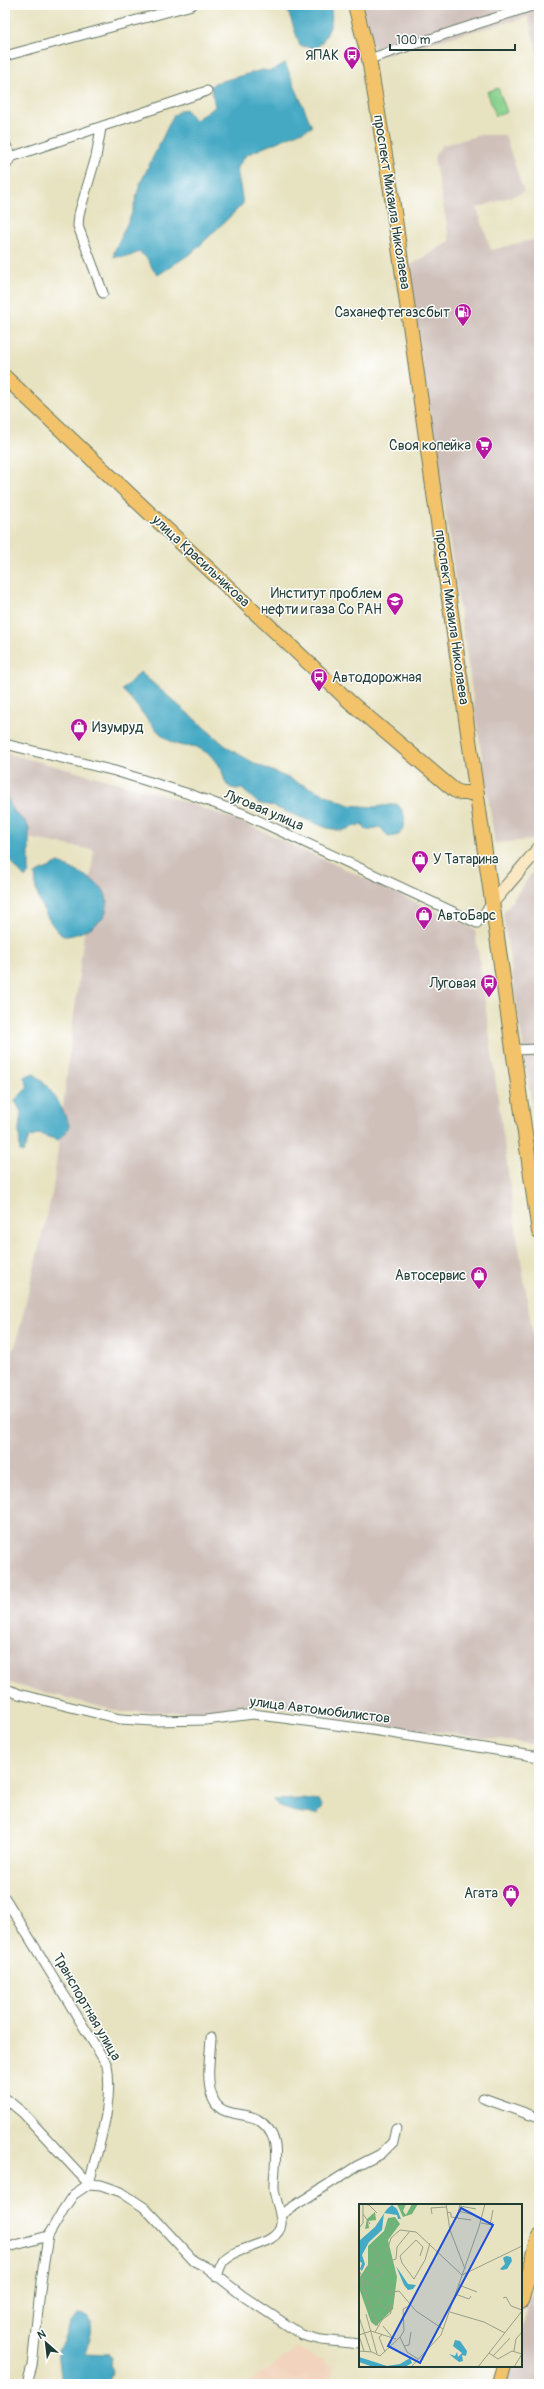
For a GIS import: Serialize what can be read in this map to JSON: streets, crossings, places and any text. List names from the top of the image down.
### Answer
{
  "streets": {
    "main road": ["проспект Михаила Николаева", "улица Красильникова"],
    "street": ["Луговая улица", "улица Автомобилистов", "Транспортная улица"]
  },
  "crossings": [
    ["проспект Михаила Николаева", "улица Красильникова"],
    ["проспект Михаила Николаева", "Луговая улица"]
  ],
  "places": {
    "bus stop": ["ЯПАК", "Автодорожная", "Луговая"],
    "fuel station": ["Саханефтегазсбыт"],
    "supermarket": ["Своя копейка"],
    "school or university": ["Институт проблем нефти и газа Со РАН"],
    "shop": [
      "Изумруд",
      "У Татарина",
      "АвтоБарс",
      "Автосервис",
      "Агата"
    ]
  },
  "scale_bar": "100 m",
  "north": "top left"
}
